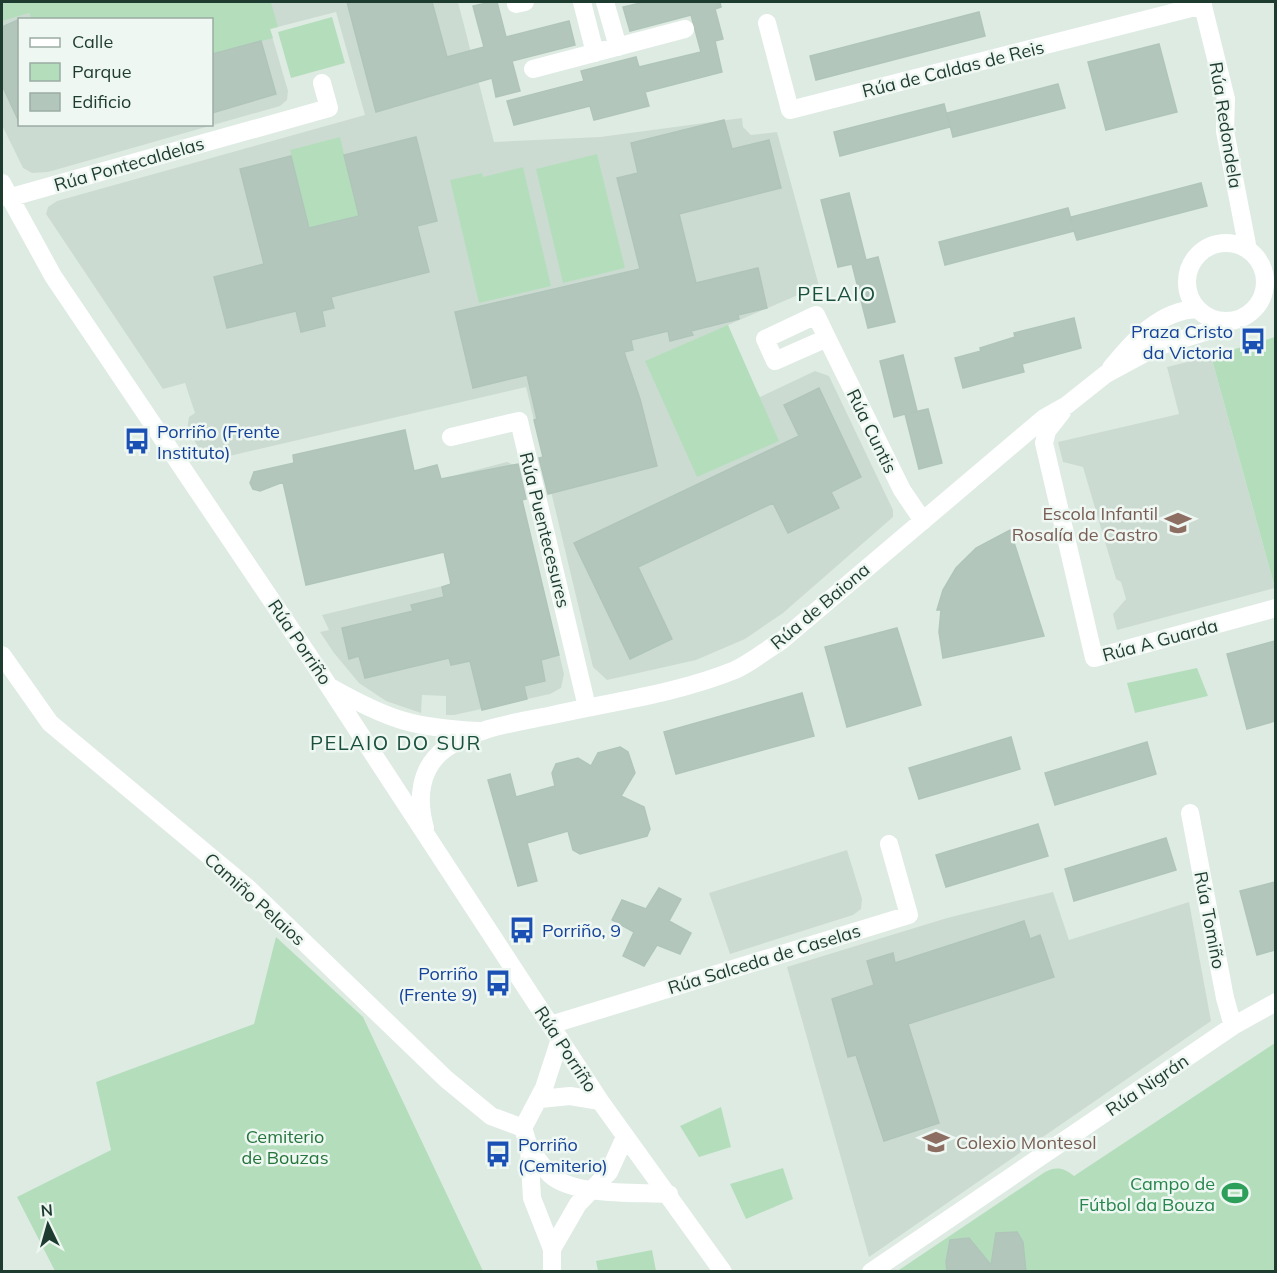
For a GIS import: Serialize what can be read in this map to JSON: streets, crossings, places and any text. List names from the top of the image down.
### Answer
{
  "streets": {
    "street": [
      "Rúa de Caldas de Reis",
      "Rúa Redondela",
      "Rúa Pontecaldelas",
      "Rúa Cuntis",
      "Rúa Puentecesures",
      "Rúa de Baiona",
      "Rúa A Guarda",
      "Rúa Porriño",
      "Camiño Pelaios",
      "Rúa Tomiño",
      "Rúa Salceda de Caselas",
      "Rúa Nigrán"
    ]
  },
  "crossings": [
    ["Rúa de Caldas de Reis", "Rúa Redondela"],
    ["Rúa Redondela", "Rúa de Baiona"],
    ["Rúa Pontecaldelas", "Rúa Porriño"],
    ["Rúa Cuntis", "Rúa de Baiona"],
    ["Rúa Puentecesures", "Rúa de Baiona"],
    ["Rúa de Baiona", "Rúa A Guarda"],
    ["Rúa de Baiona", "Rúa Porriño"],
    ["Rúa Porriño", "Camiño Pelaios"],
    ["Rúa Porriño", "Rúa Salceda de Caselas"],
    ["Rúa Tomiño", "Rúa Nigrán"]
  ],
  "districts": ["PELAIO", "PELAIO DO SUR"],
  "parks": ["Cemiterio de Bouzas"],
  "places": {
    "bus stop": [
      "Praza Cristo da Victoria",
      "Porriño (Frente Instituto)",
      "Porriño, 9",
      "Porriño (Frente 9)",
      "Porriño (Cemiterio)"
    ],
    "school or university": ["Escola Infantil Rosalía de Castro", "Colexio Montesol"],
    "sports": ["Campo de Fútbol da Bouza"]
  },
  "legend": ["Calle", "Parque", "Edificio"],
  "north": "top"
}
